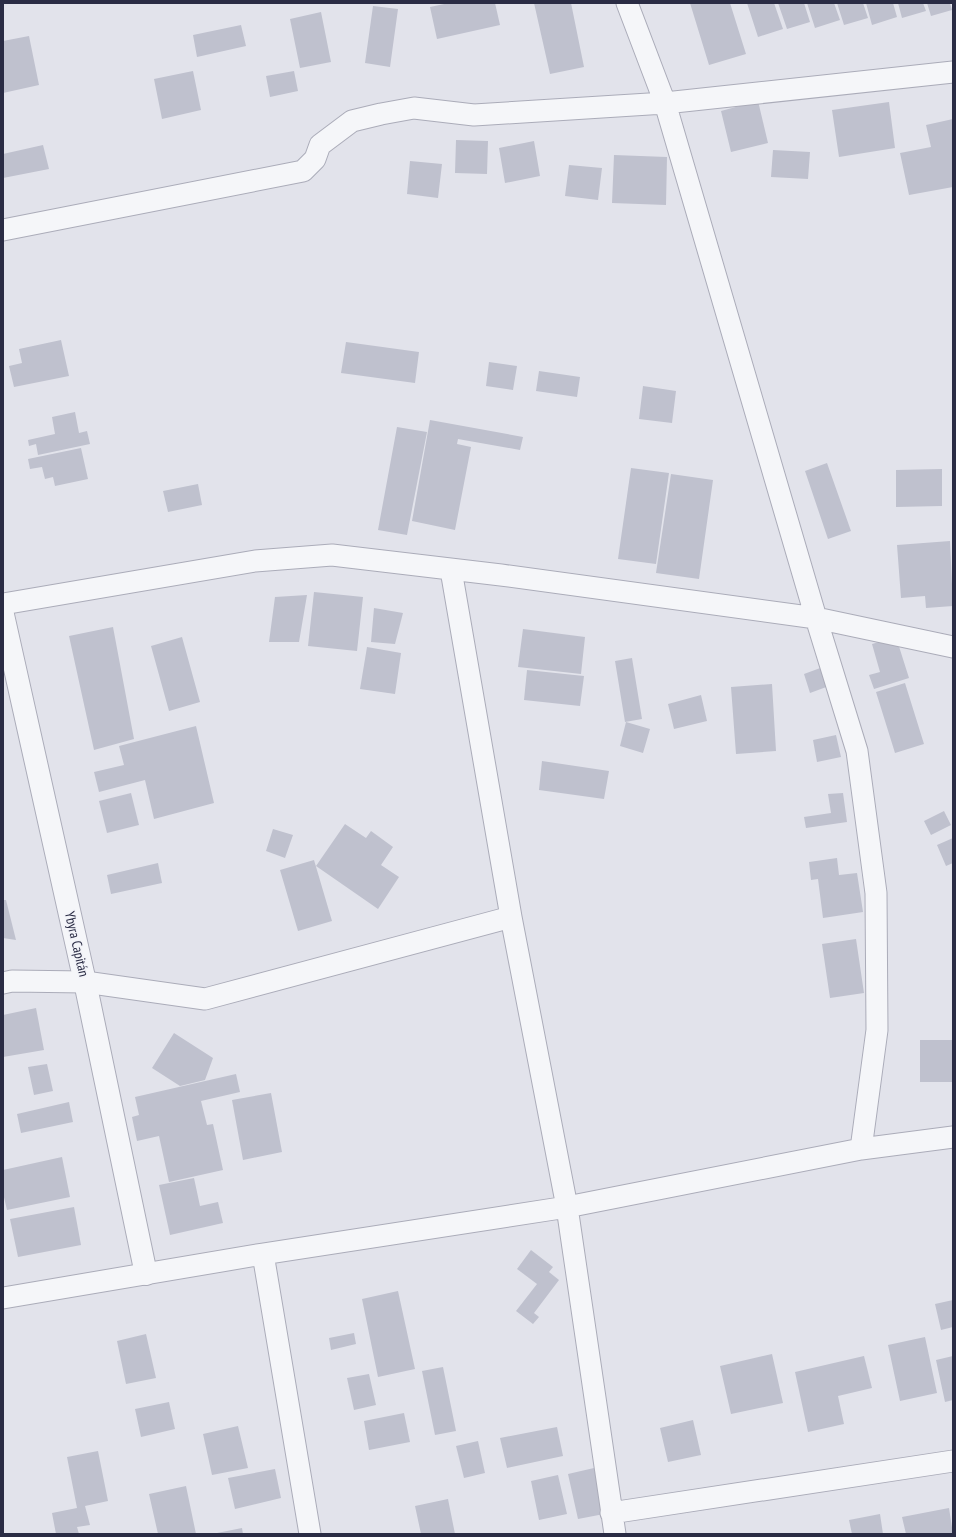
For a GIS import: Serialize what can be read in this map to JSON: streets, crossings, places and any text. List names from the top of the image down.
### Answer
{
  "streets": {
    "street": ["Ybyra Capitán"]
  }
}
